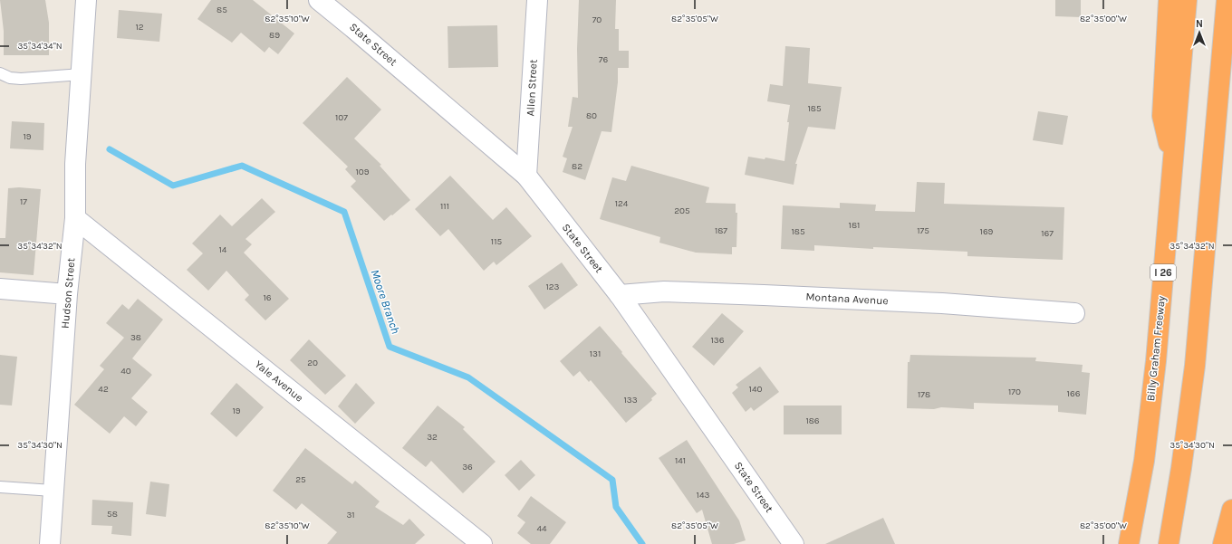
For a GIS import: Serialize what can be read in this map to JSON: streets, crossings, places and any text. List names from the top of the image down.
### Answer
{
  "streets": {
    "highway": ["I 26", "Billy Graham Freeway"],
    "street": [
      "State Street",
      "Allen Street",
      "Hudson Street",
      "Montana Avenue",
      "Yale Avenue"
    ]
  },
  "crossings": [
    ["State Street", "Allen Street"],
    ["State Street", "Montana Avenue"],
    ["Hudson Street", "Yale Avenue"]
  ],
  "water": ["Moore Branch"],
  "house_numbers": [
    "85",
    "70",
    "12",
    "89",
    "76",
    "185",
    "80",
    "107",
    "19",
    "82",
    "109",
    "17",
    "124",
    "111",
    "205",
    "181",
    "187",
    "175",
    "185",
    "169",
    "167",
    "115",
    "14",
    "123",
    "16",
    "38",
    "136",
    "131",
    "20",
    "40",
    "42",
    "140",
    "170",
    "166",
    "178",
    "133",
    "19",
    "186",
    "32",
    "141",
    "36",
    "25",
    "143",
    "58",
    "31",
    "44"
  ],
  "north": "top",
  "coordinates": [
    "82°35'10\"W",
    "82°35'05\"W",
    "82°35'00\"W",
    "35°34'34\"N",
    "35°34'32\"N",
    "35°34'30\"N"
  ]
}
